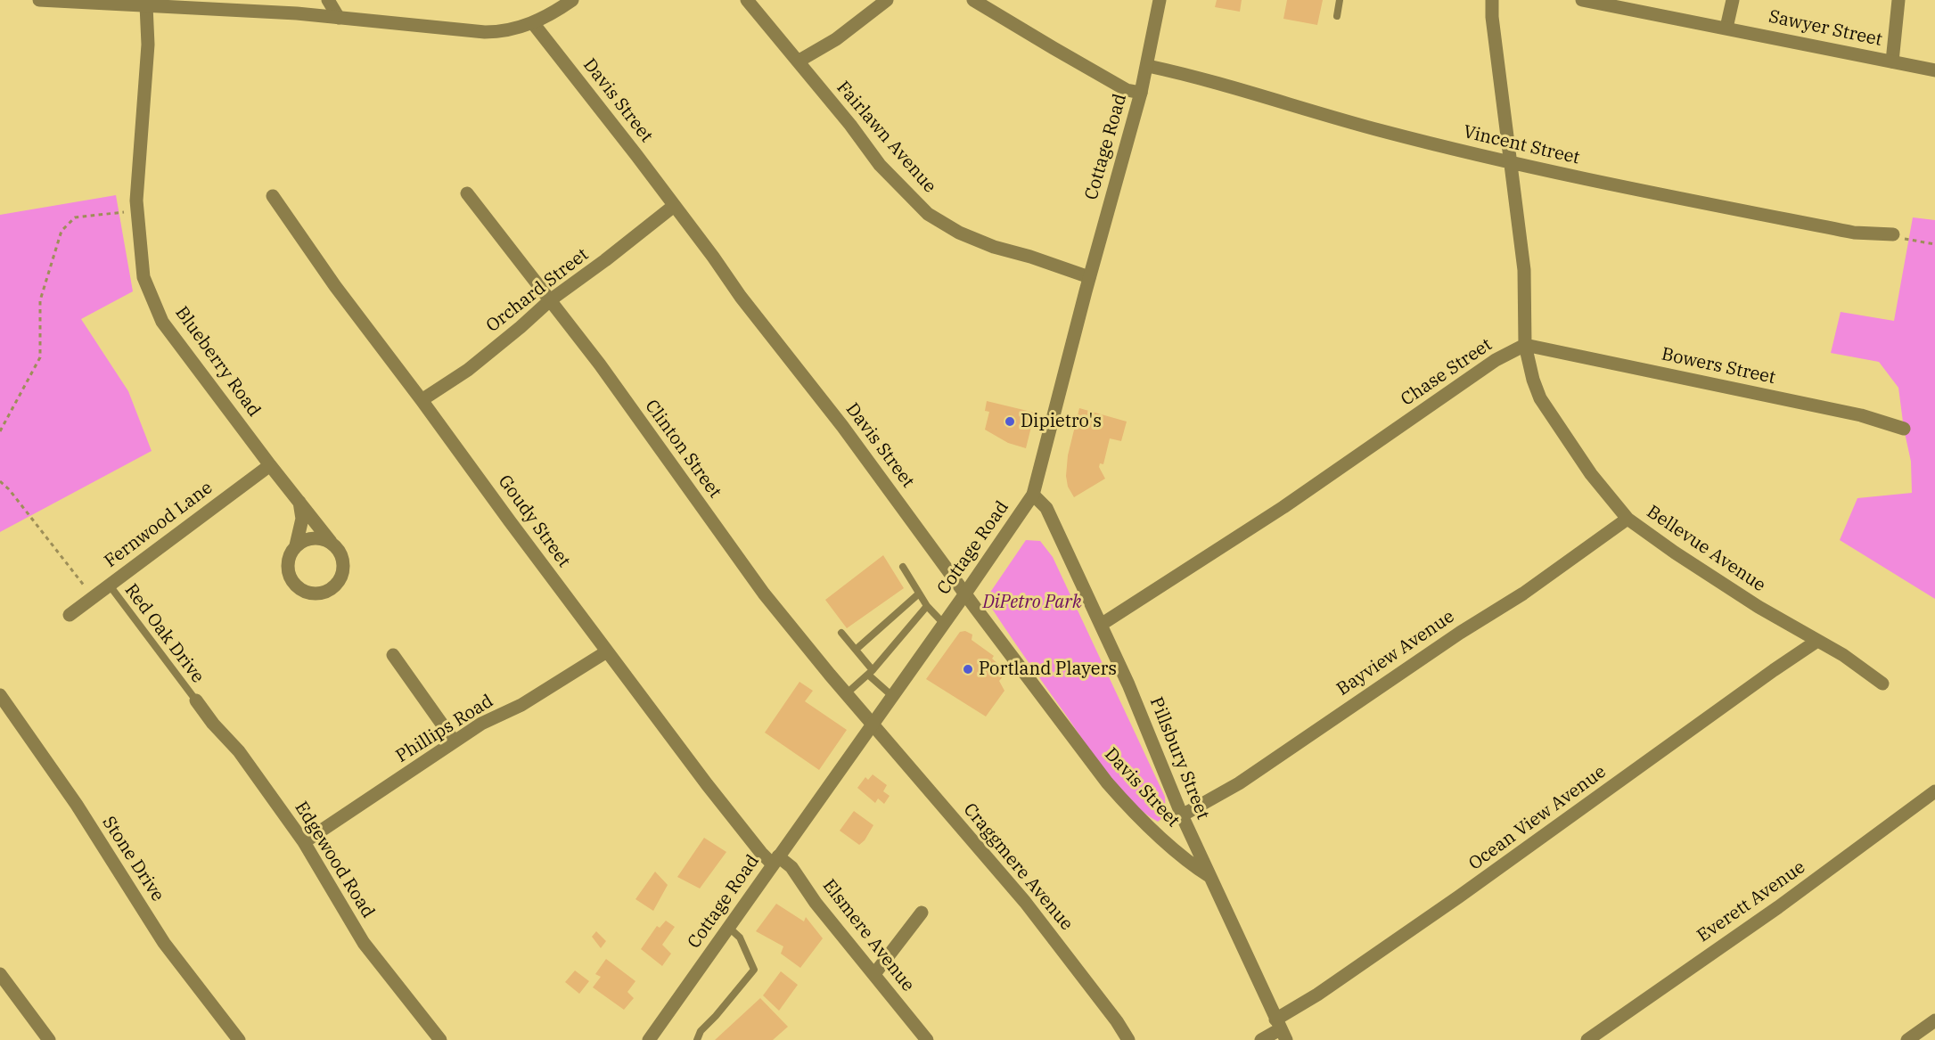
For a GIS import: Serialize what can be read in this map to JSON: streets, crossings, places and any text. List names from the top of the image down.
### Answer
{
  "streets": {
    "street": [
      "Sawyer Street",
      "Davis Street",
      "Fairlawn Avenue",
      "Vincent Street",
      "Cottage Road",
      "Orchard Street",
      "Blueberry Road",
      "Bowers Street",
      "Chase Street",
      "Clinton Street",
      "Goudy Street",
      "Fernwood Lane",
      "Bellevue Avenue",
      "Bayview Avenue",
      "Phillips Road",
      "Pillsbury Street",
      "Ocean View Avenue",
      "Stone Drive",
      "Edgewood Road",
      "Craggmere Avenue",
      "Everett Avenue",
      "Elsmere Avenue"
    ],
    "lane": ["Red Oak Drive"]
  },
  "crossings": [
    ["Davis Street", "Cottage Road"],
    ["Davis Street", "Orchard Street"],
    ["Davis Street", "Pillsbury Street"],
    ["Fairlawn Avenue", "Cottage Road"],
    ["Vincent Street", "Cottage Road"],
    ["Cottage Road", "Clinton Street"],
    ["Cottage Road", "Goudy Street"],
    ["Cottage Road", "Pillsbury Street"],
    ["Cottage Road", "Craggmere Avenue"],
    ["Cottage Road", "Elsmere Avenue"],
    ["Orchard Street", "Clinton Street"],
    ["Orchard Street", "Goudy Street"],
    ["Blueberry Road", "Fernwood Lane"],
    ["Bowers Street", "Chase Street"],
    ["Bowers Street", "Bellevue Avenue"],
    ["Chase Street", "Bellevue Avenue"],
    ["Chase Street", "Pillsbury Street"],
    ["Clinton Street", "Craggmere Avenue"],
    ["Goudy Street", "Phillips Road"],
    ["Goudy Street", "Elsmere Avenue"],
    ["Fernwood Lane", "Red Oak Drive"],
    ["Bellevue Avenue", "Bayview Avenue"],
    ["Bellevue Avenue", "Ocean View Avenue"],
    ["Red Oak Drive", "Edgewood Road"],
    ["Bayview Avenue", "Pillsbury Street"],
    ["Phillips Road", "Edgewood Road"],
    ["Pillsbury Street", "Ocean View Avenue"]
  ],
  "parks": ["DiPetro Park"],
  "places": ["Dipietro's", "Portland Players"]
}
